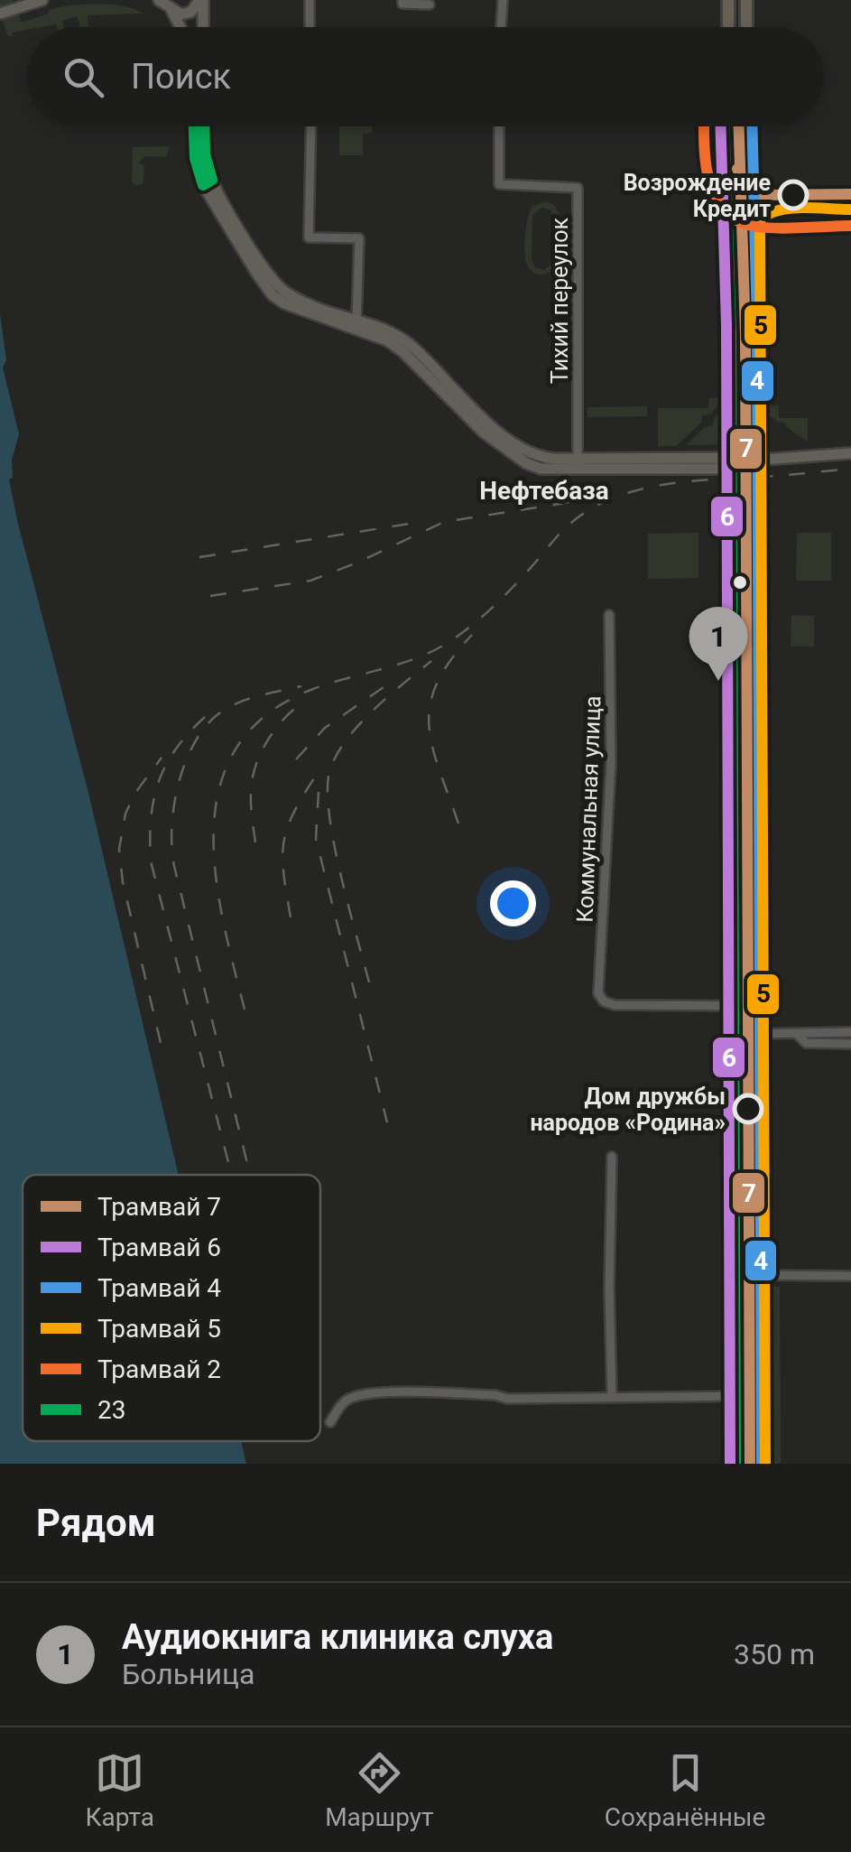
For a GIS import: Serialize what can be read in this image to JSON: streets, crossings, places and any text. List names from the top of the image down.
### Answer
{
  "streets": {
    "street": ["Тихий переулок", "Коммунальная улица"]
  },
  "districts": ["Нефтебаза"],
  "places": ["Возрождение Кредит", "Дом дружбы народов «Родина»"],
  "lines": [
    "tram line 7",
    "tram line 6",
    "tram line 4",
    "tram line 2",
    "transit line 23",
    "tram line 5"
  ],
  "legend": [
    "Трамвай 7",
    "Трамвай 6",
    "Трамвай 4",
    "Трамвай 5",
    "Трамвай 2",
    "23"
  ],
  "page": {
    "search": "Поиск",
    "pins": "1",
    "heading": "Рядом",
    "list": [
      {
        "mark": "1",
        "name": "Аудиокнига клиника слуха",
        "note": "Больница",
        "value": "350 m"
      }
    ],
    "nav": ["Карта", "Маршрут", "Сохранённые"]
  }
}
